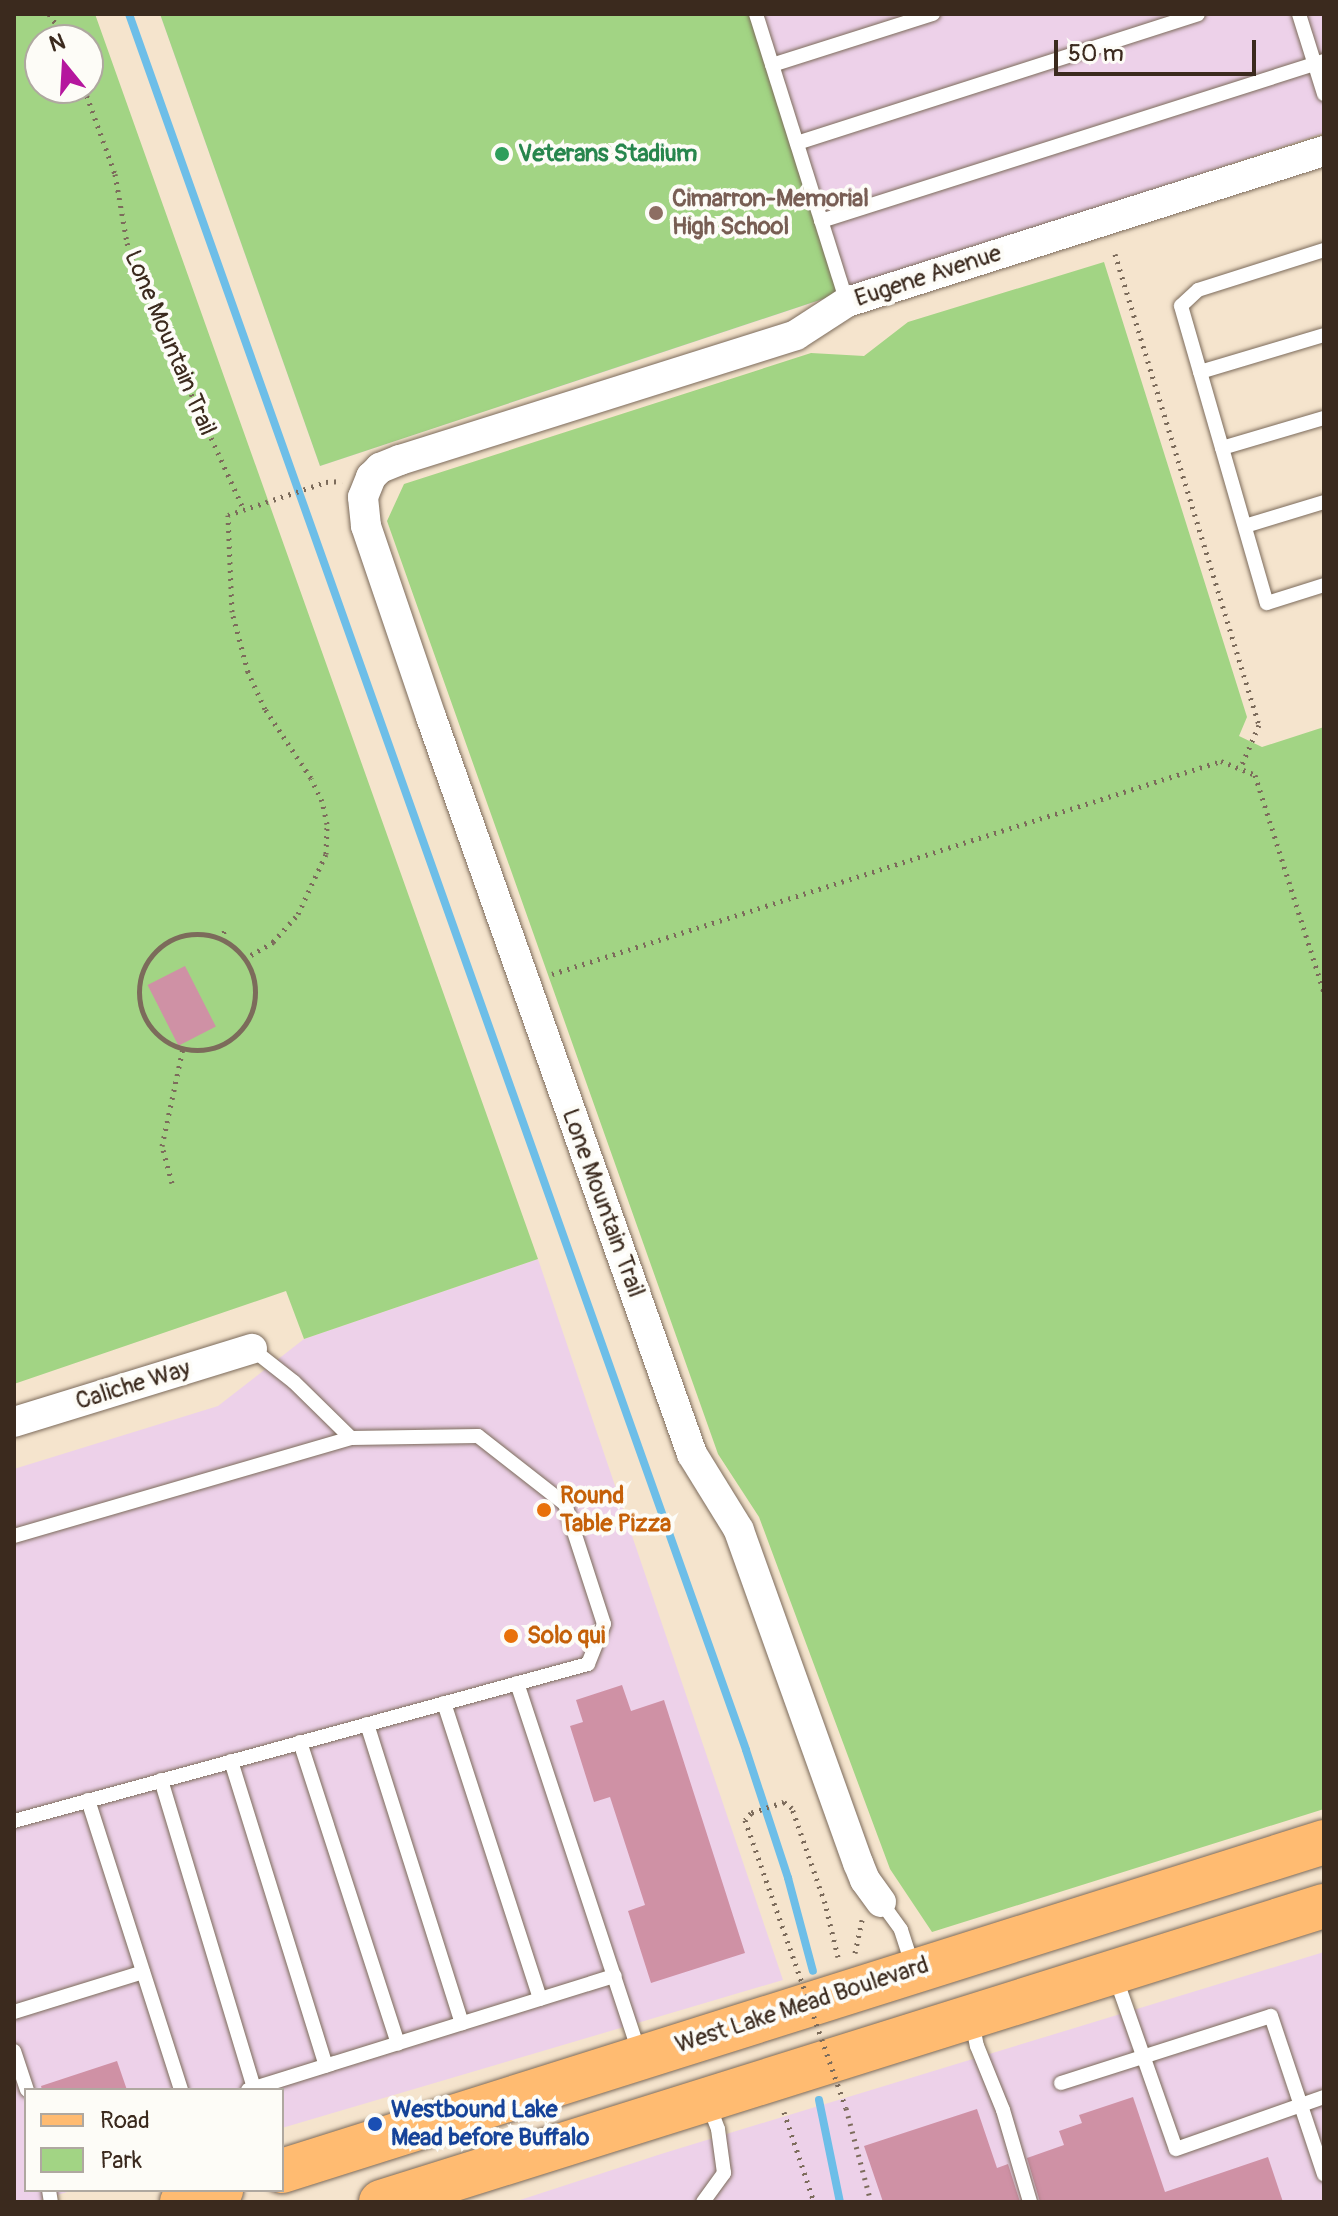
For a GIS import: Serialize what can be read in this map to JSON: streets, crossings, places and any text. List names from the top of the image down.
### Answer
{
  "streets": {
    "main road": ["West Lake Mead Boulevard"],
    "street": ["Eugene Avenue", "Lone Mountain Trail", "Caliche Way"]
  },
  "crossings": [
    ["Eugene Avenue", "Lone Mountain Trail"]
  ],
  "places": [
    "Veterans Stadium",
    "Cimarron-Memorial High School",
    "Round Table Pizza",
    "Solo qui",
    "Westbound Lake Mead before Buffalo"
  ],
  "legend": ["Road", "Park"],
  "scale_bar": "50 m",
  "north": "top"
}
